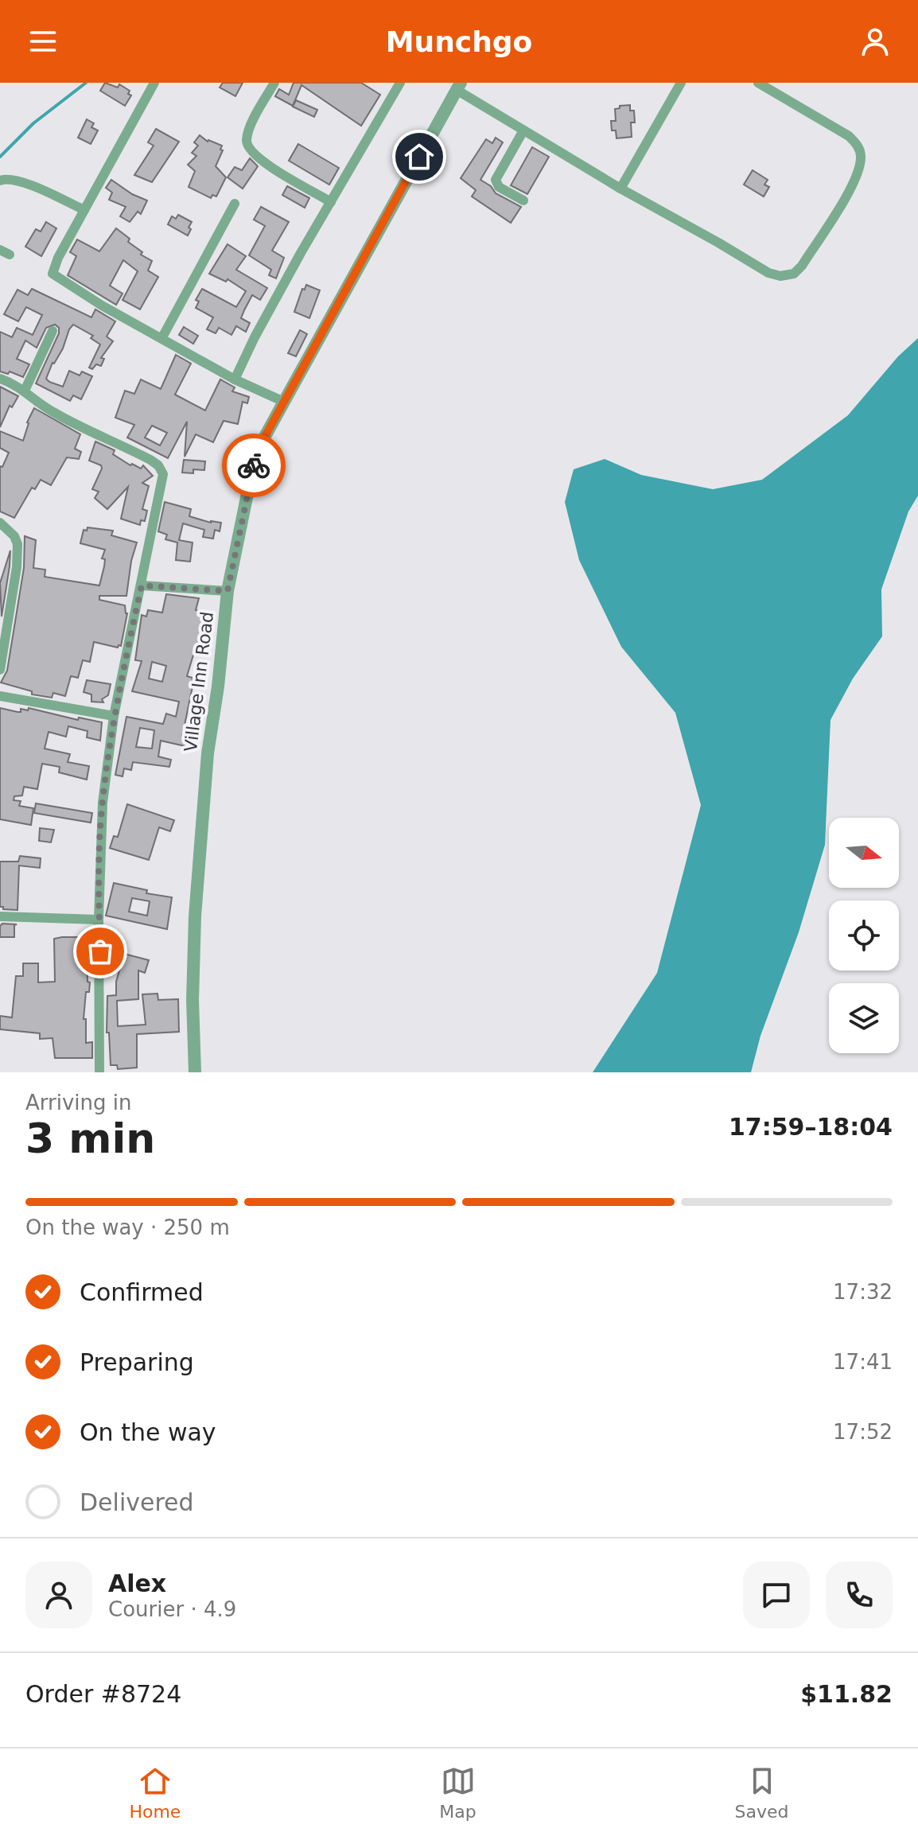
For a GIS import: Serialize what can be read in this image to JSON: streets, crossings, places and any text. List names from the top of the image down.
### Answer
{
  "streets": {
    "street": ["Village Inn Road"]
  },
  "north": "right",
  "page": {
    "header": "Munchgo",
    "heading": ["3 min", "Arriving in", "17:59–18:04"],
    "panel": [
      "Alex",
      "Courier · 4.9",
      "Order #8724",
      "$11.82"
    ],
    "bar": "On the way · 250 m",
    "list": [
      ["Confirmed", "17:32"],
      ["Preparing", "17:41"],
      ["On the way", "17:52"],
      "Delivered"
    ],
    "tabs": ["Home", "Map", "Saved"]
  }
}
